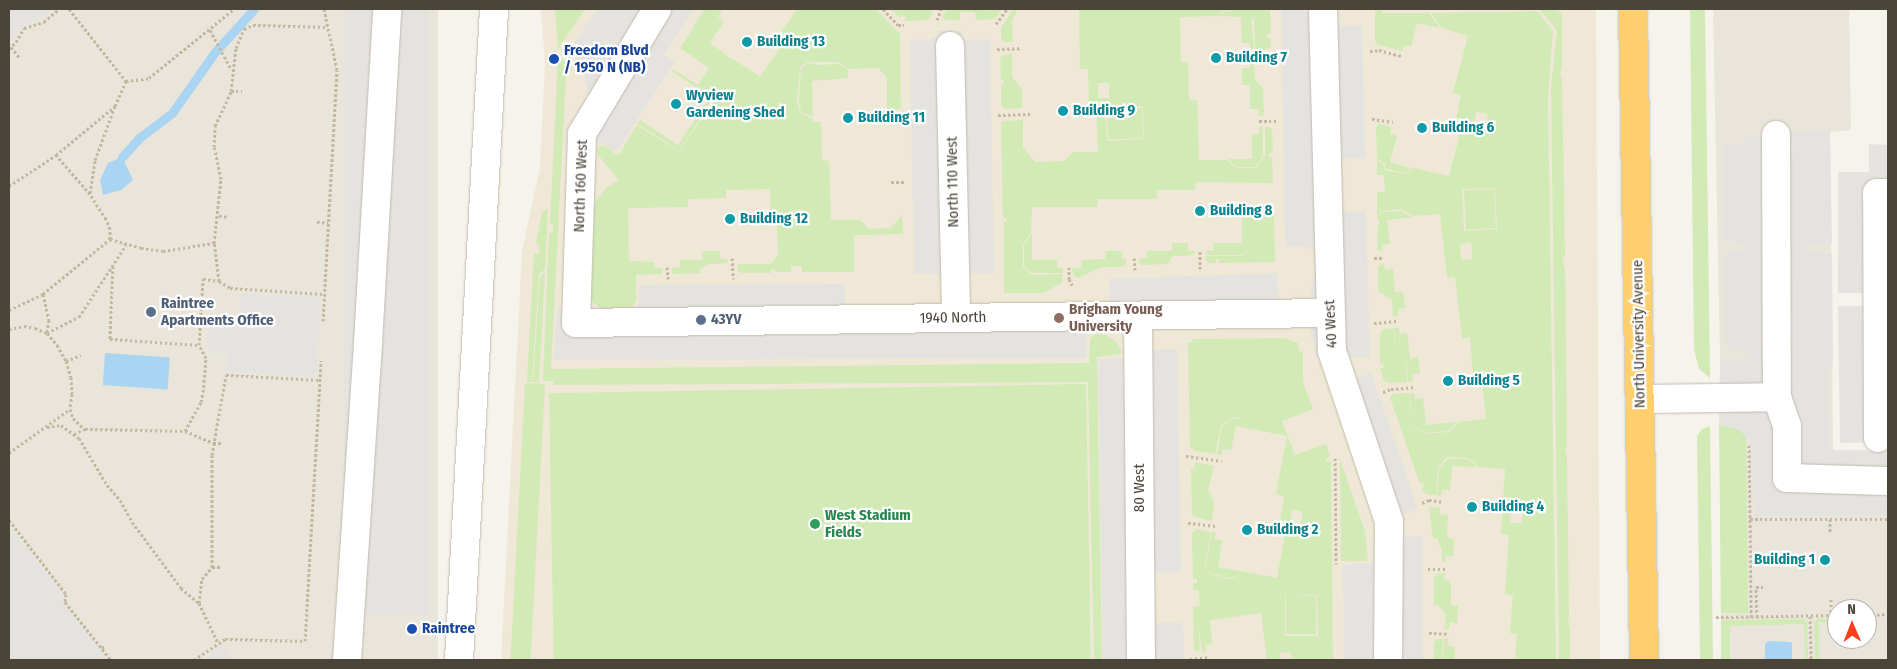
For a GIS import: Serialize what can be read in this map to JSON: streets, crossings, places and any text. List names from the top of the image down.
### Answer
{
  "streets": {
    "highway": ["North University Avenue"],
    "street": [
      "North 110 West",
      "North 160 West",
      "1940 North",
      "40 West",
      "80 West"
    ]
  },
  "crossings": [
    ["North 110 West", "1940 North"],
    ["North 160 West", "1940 North"],
    ["1940 North", "40 West"],
    ["1940 North", "80 West"]
  ],
  "places": [
    "Building 13",
    "Building 7",
    "Freedom Blvd / 1950 N (NB)",
    "Wyview Gardening Shed",
    "Building 9",
    "Building 11",
    "Building 6",
    "Building 8",
    "Building 12",
    "Raintree Apartments Office",
    "Brigham Young University",
    "43YV",
    "Building 5",
    "Building 4",
    "West Stadium Fields",
    "Building 2",
    "Building 1",
    "Raintree"
  ],
  "north": "top"
}
